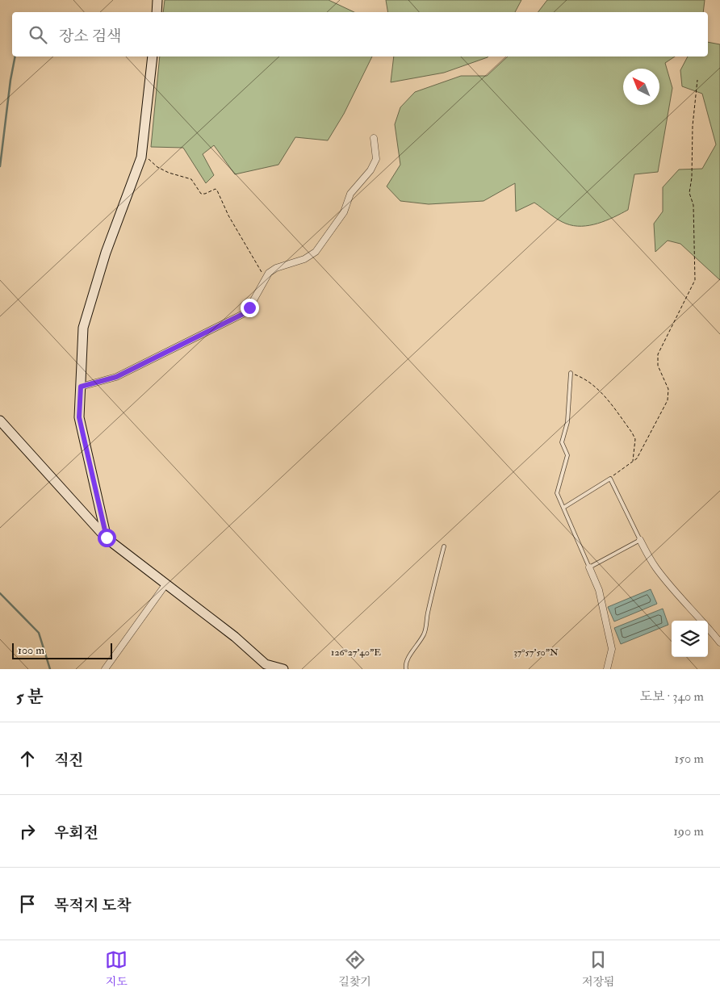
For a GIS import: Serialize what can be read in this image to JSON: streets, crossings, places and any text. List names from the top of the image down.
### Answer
{
  "scale_bar": "100 m",
  "north": "top left",
  "page": {
    "search": "장소 검색",
    "scale": "100 m",
    "heading": ["5 분", "도보 · 340 m"],
    "list": [
      ["직진", "150 m"],
      ["우회전", "190 m"],
      "목적지 도착"
    ],
    "nav": ["지도", "길찾기", "저장됨"]
  },
  "coordinates": ["126°27'40\"E", "37°57'50\"N"]
}
